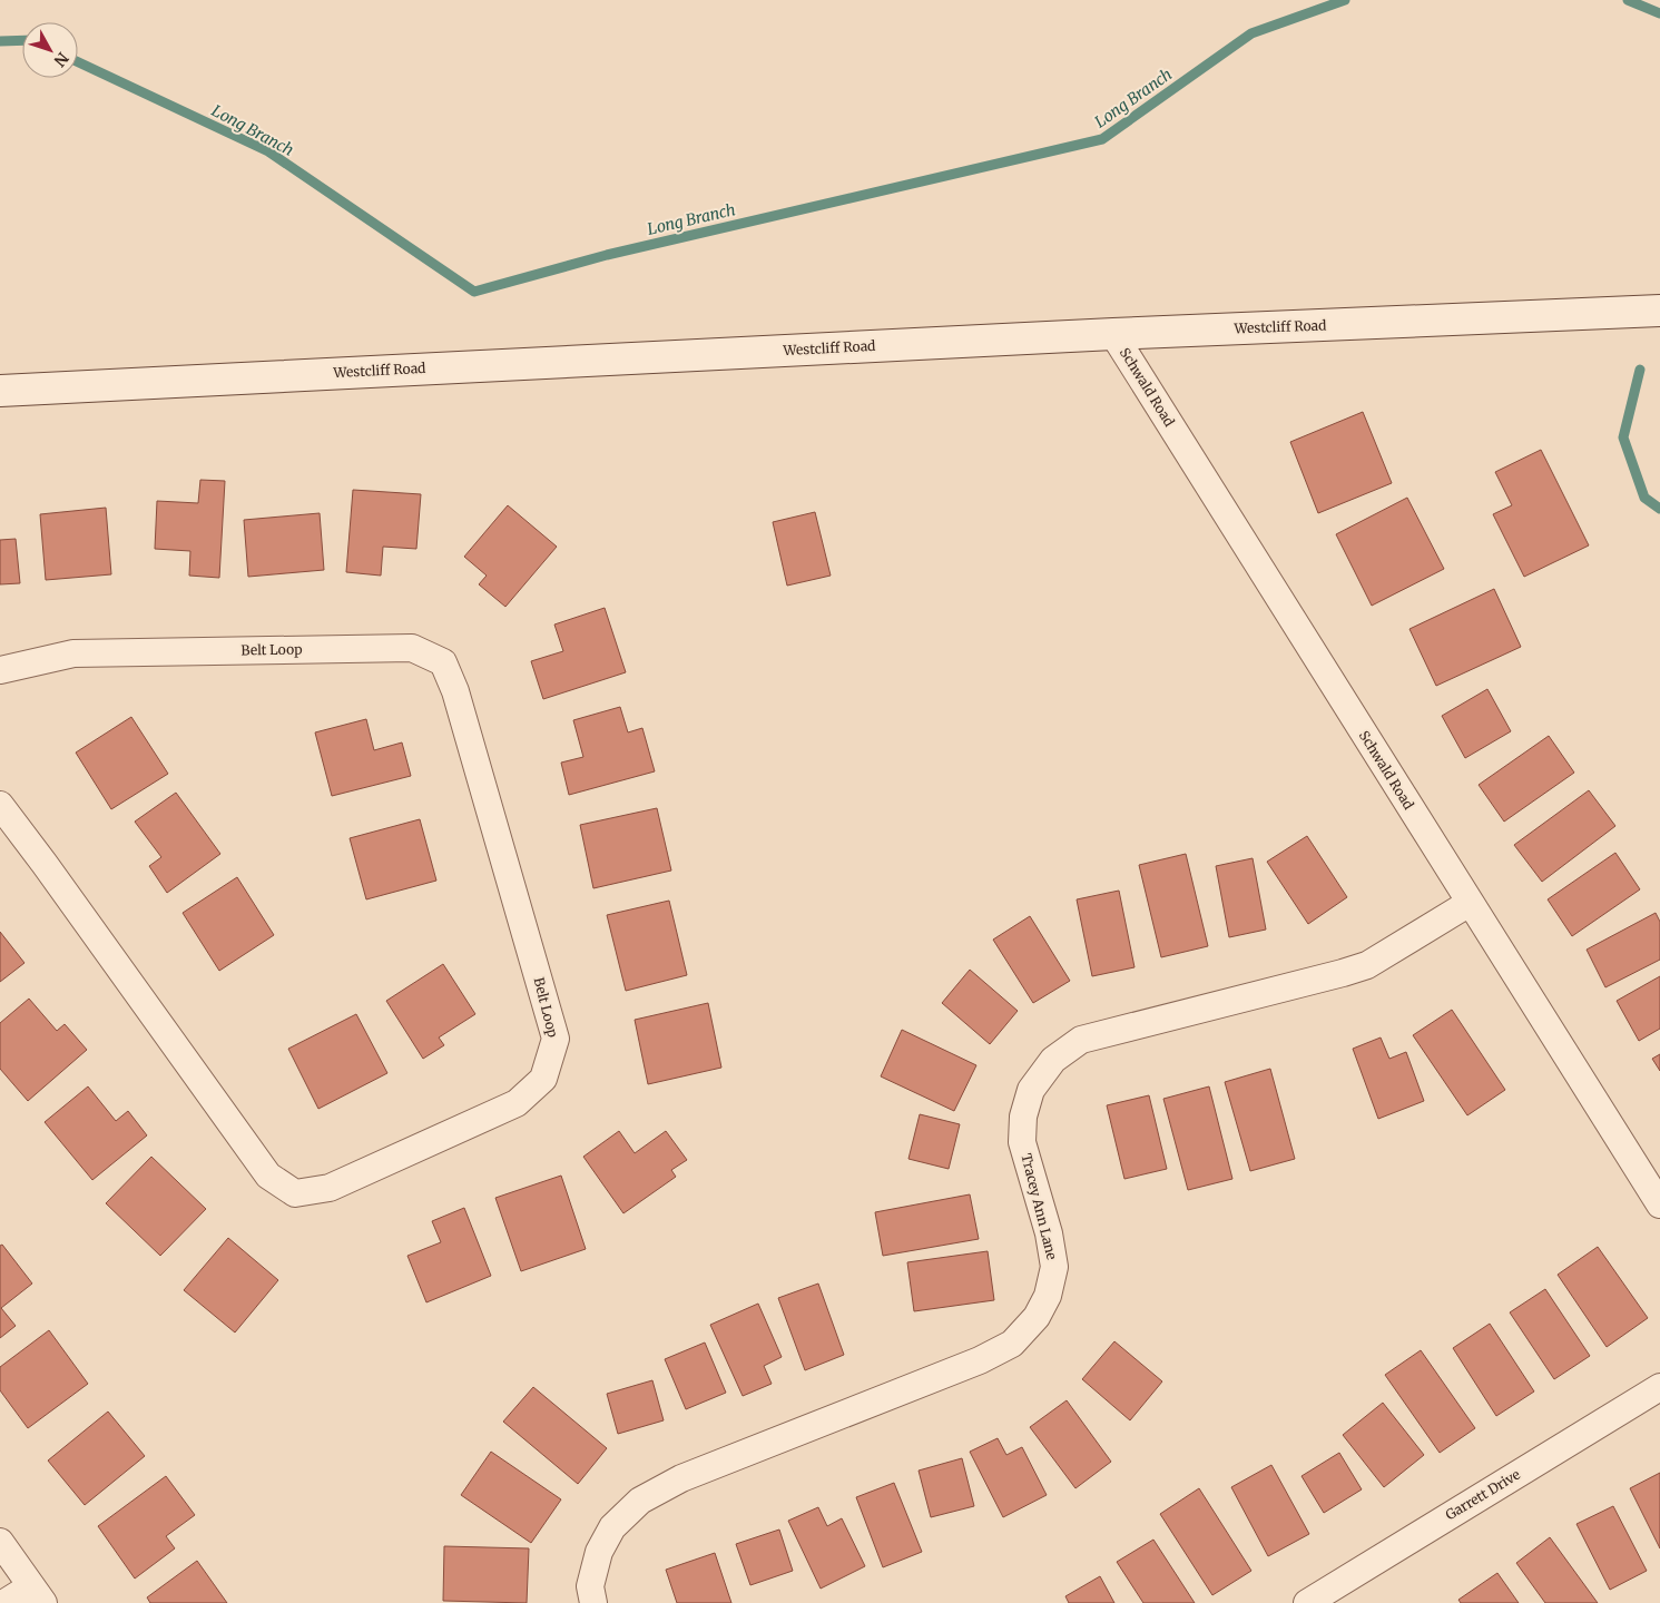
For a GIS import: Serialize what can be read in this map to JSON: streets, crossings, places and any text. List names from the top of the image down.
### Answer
{
  "streets": {
    "street": [
      "Westcliff Road",
      "Schwald Road",
      "Belt Loop",
      "Tracey Ann Lane",
      "Garrett Drive"
    ]
  },
  "crossings": [
    ["Westcliff Road", "Schwald Road"],
    ["Schwald Road", "Tracey Ann Lane"]
  ],
  "water": ["Long Branch"],
  "north": "bottom right"
}
